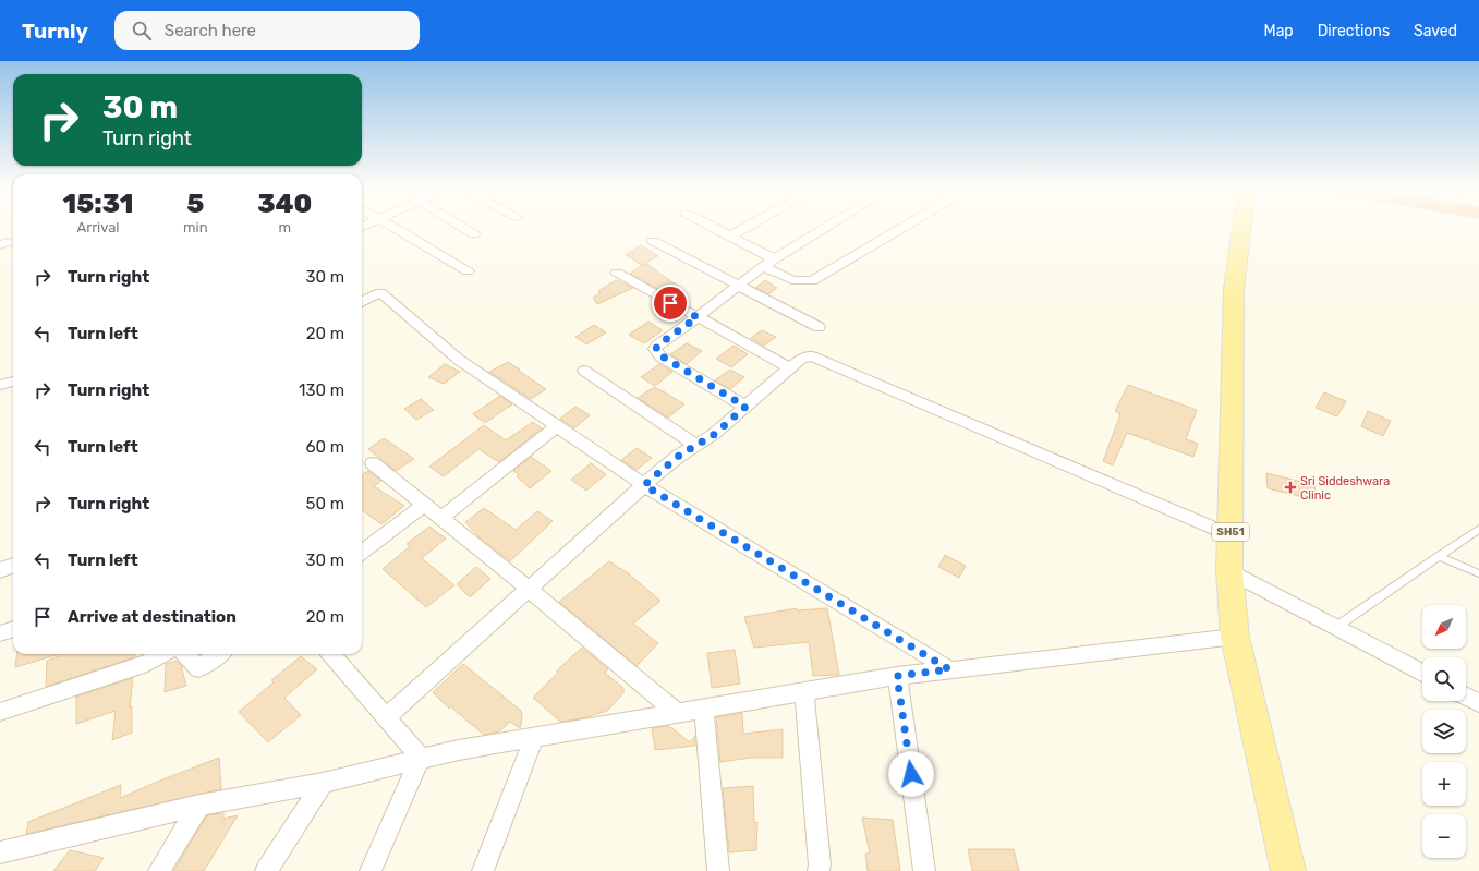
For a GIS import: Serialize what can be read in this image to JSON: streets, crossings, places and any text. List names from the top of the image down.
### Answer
{
  "streets": {
    "main road": ["SH51"]
  },
  "places": {
    "health": ["Sri Siddeshwara Clinic"]
  },
  "north": "bottom left",
  "page": {
    "header": "Turnly",
    "search": "Search here",
    "nav": ["Map", "Directions", "Saved"],
    "turn": ["30 m", "Turn right"],
    "eta": [
      "15:31",
      "Arrival",
      "5",
      "min",
      "340",
      "m"
    ],
    "list": [
      {
        "name": "Turn right",
        "value": "30 m"
      },
      {
        "name": "Turn left",
        "value": "20 m"
      },
      {
        "name": "Turn right",
        "value": "130 m"
      },
      {
        "name": "Turn left",
        "value": "60 m"
      },
      {
        "name": "Turn right",
        "value": "50 m"
      },
      {
        "name": "Turn left",
        "value": "30 m"
      },
      {
        "name": "Arrive at destination",
        "value": "20 m"
      }
    ],
    "map_buttons": ["+", "−"]
  }
}
